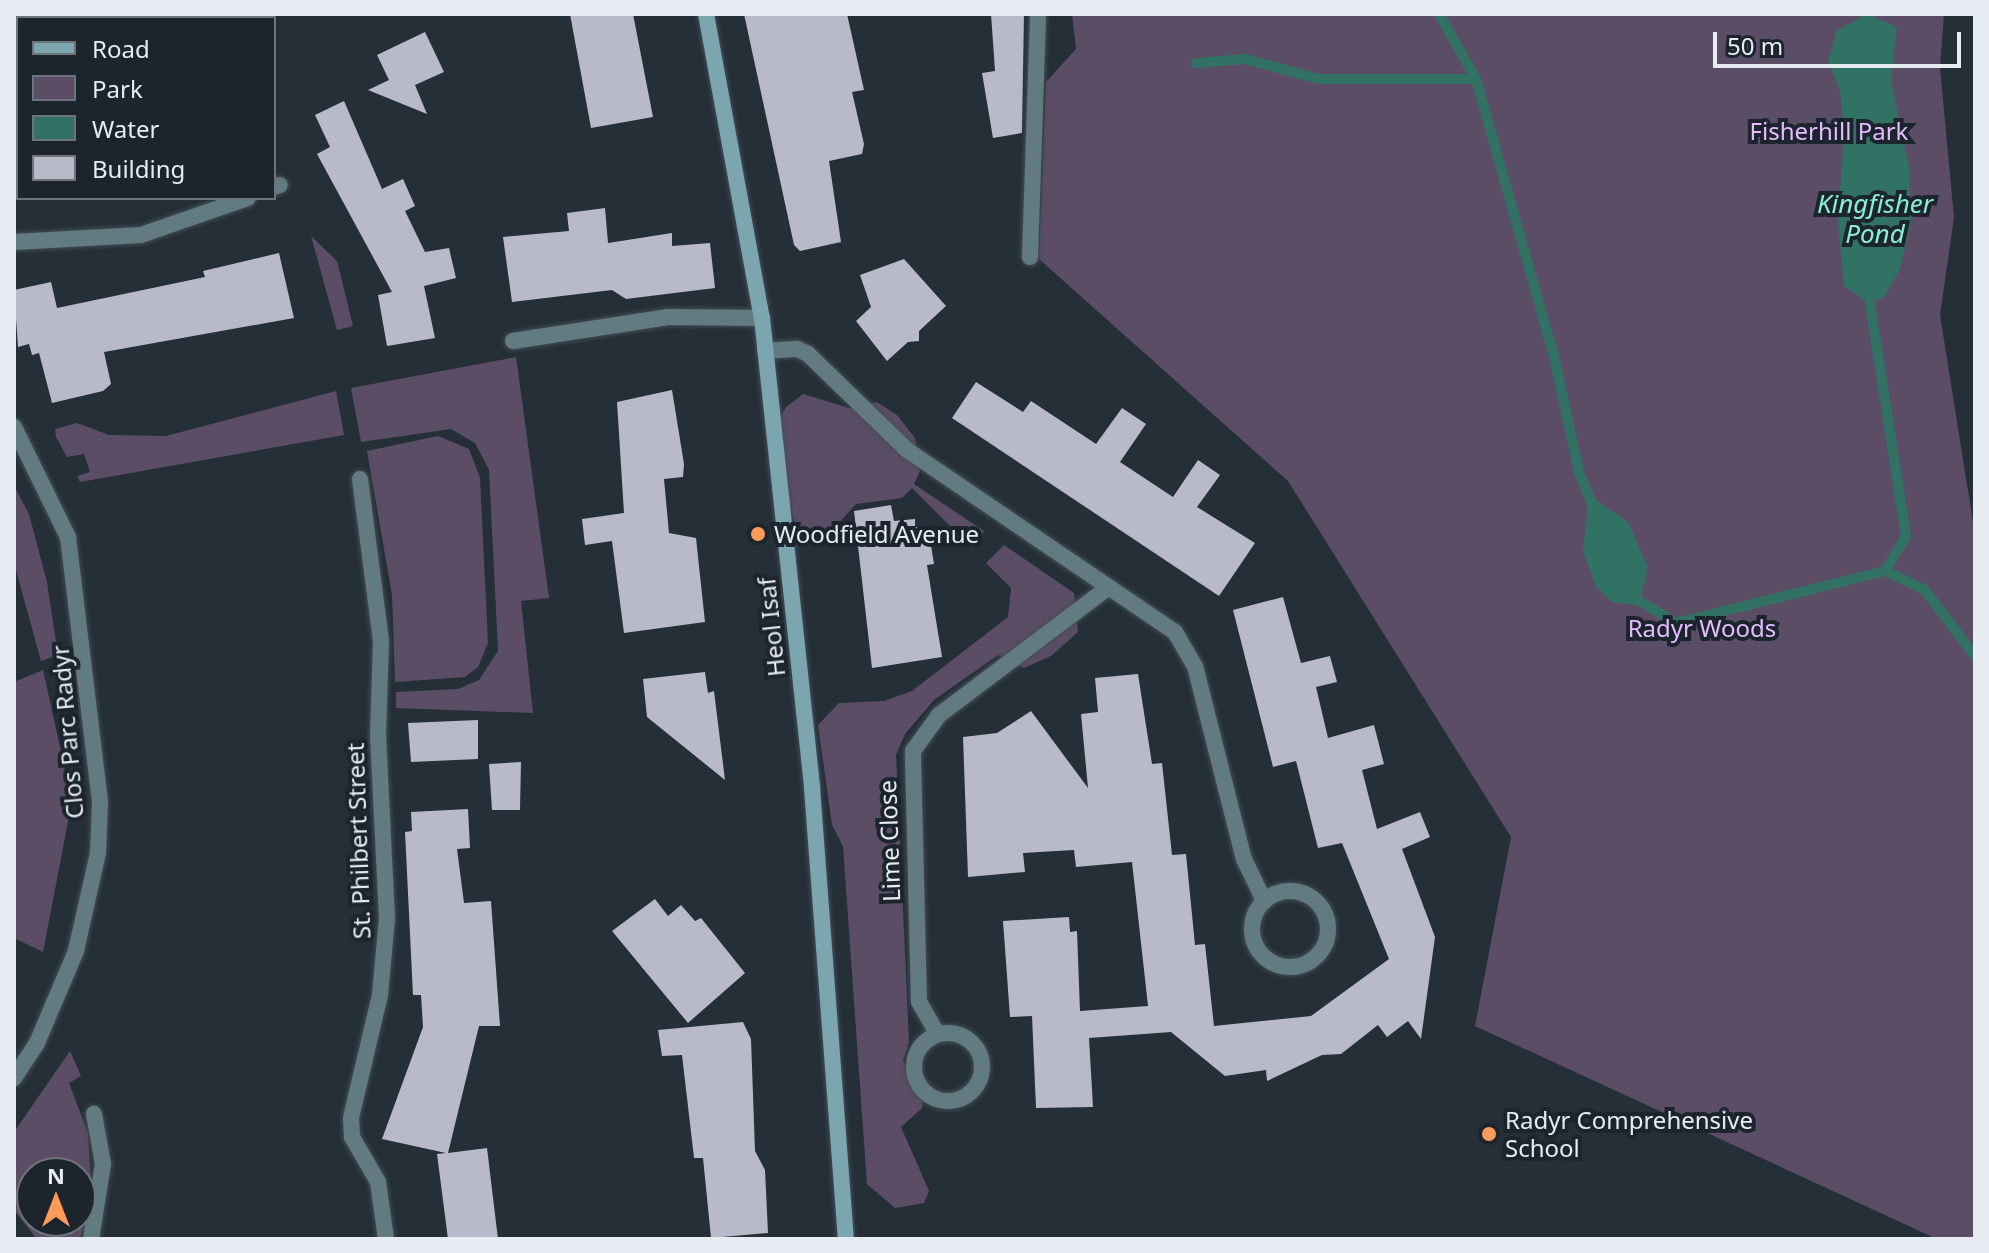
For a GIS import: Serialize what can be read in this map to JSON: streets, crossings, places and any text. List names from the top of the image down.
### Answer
{
  "streets": {
    "main road": ["Heol Isaf"],
    "street": ["Clos Parc Radyr", "St. Philbert Street", "Lime Close"]
  },
  "water": ["Kingfisher Pond"],
  "parks": ["Fisherhill Park", "Radyr Woods"],
  "places": ["Woodfield Avenue", "Radyr Comprehensive School"],
  "legend": [
    "Road",
    "Park",
    "Water",
    "Building"
  ],
  "scale_bar": "50 m",
  "north": "top"
}
